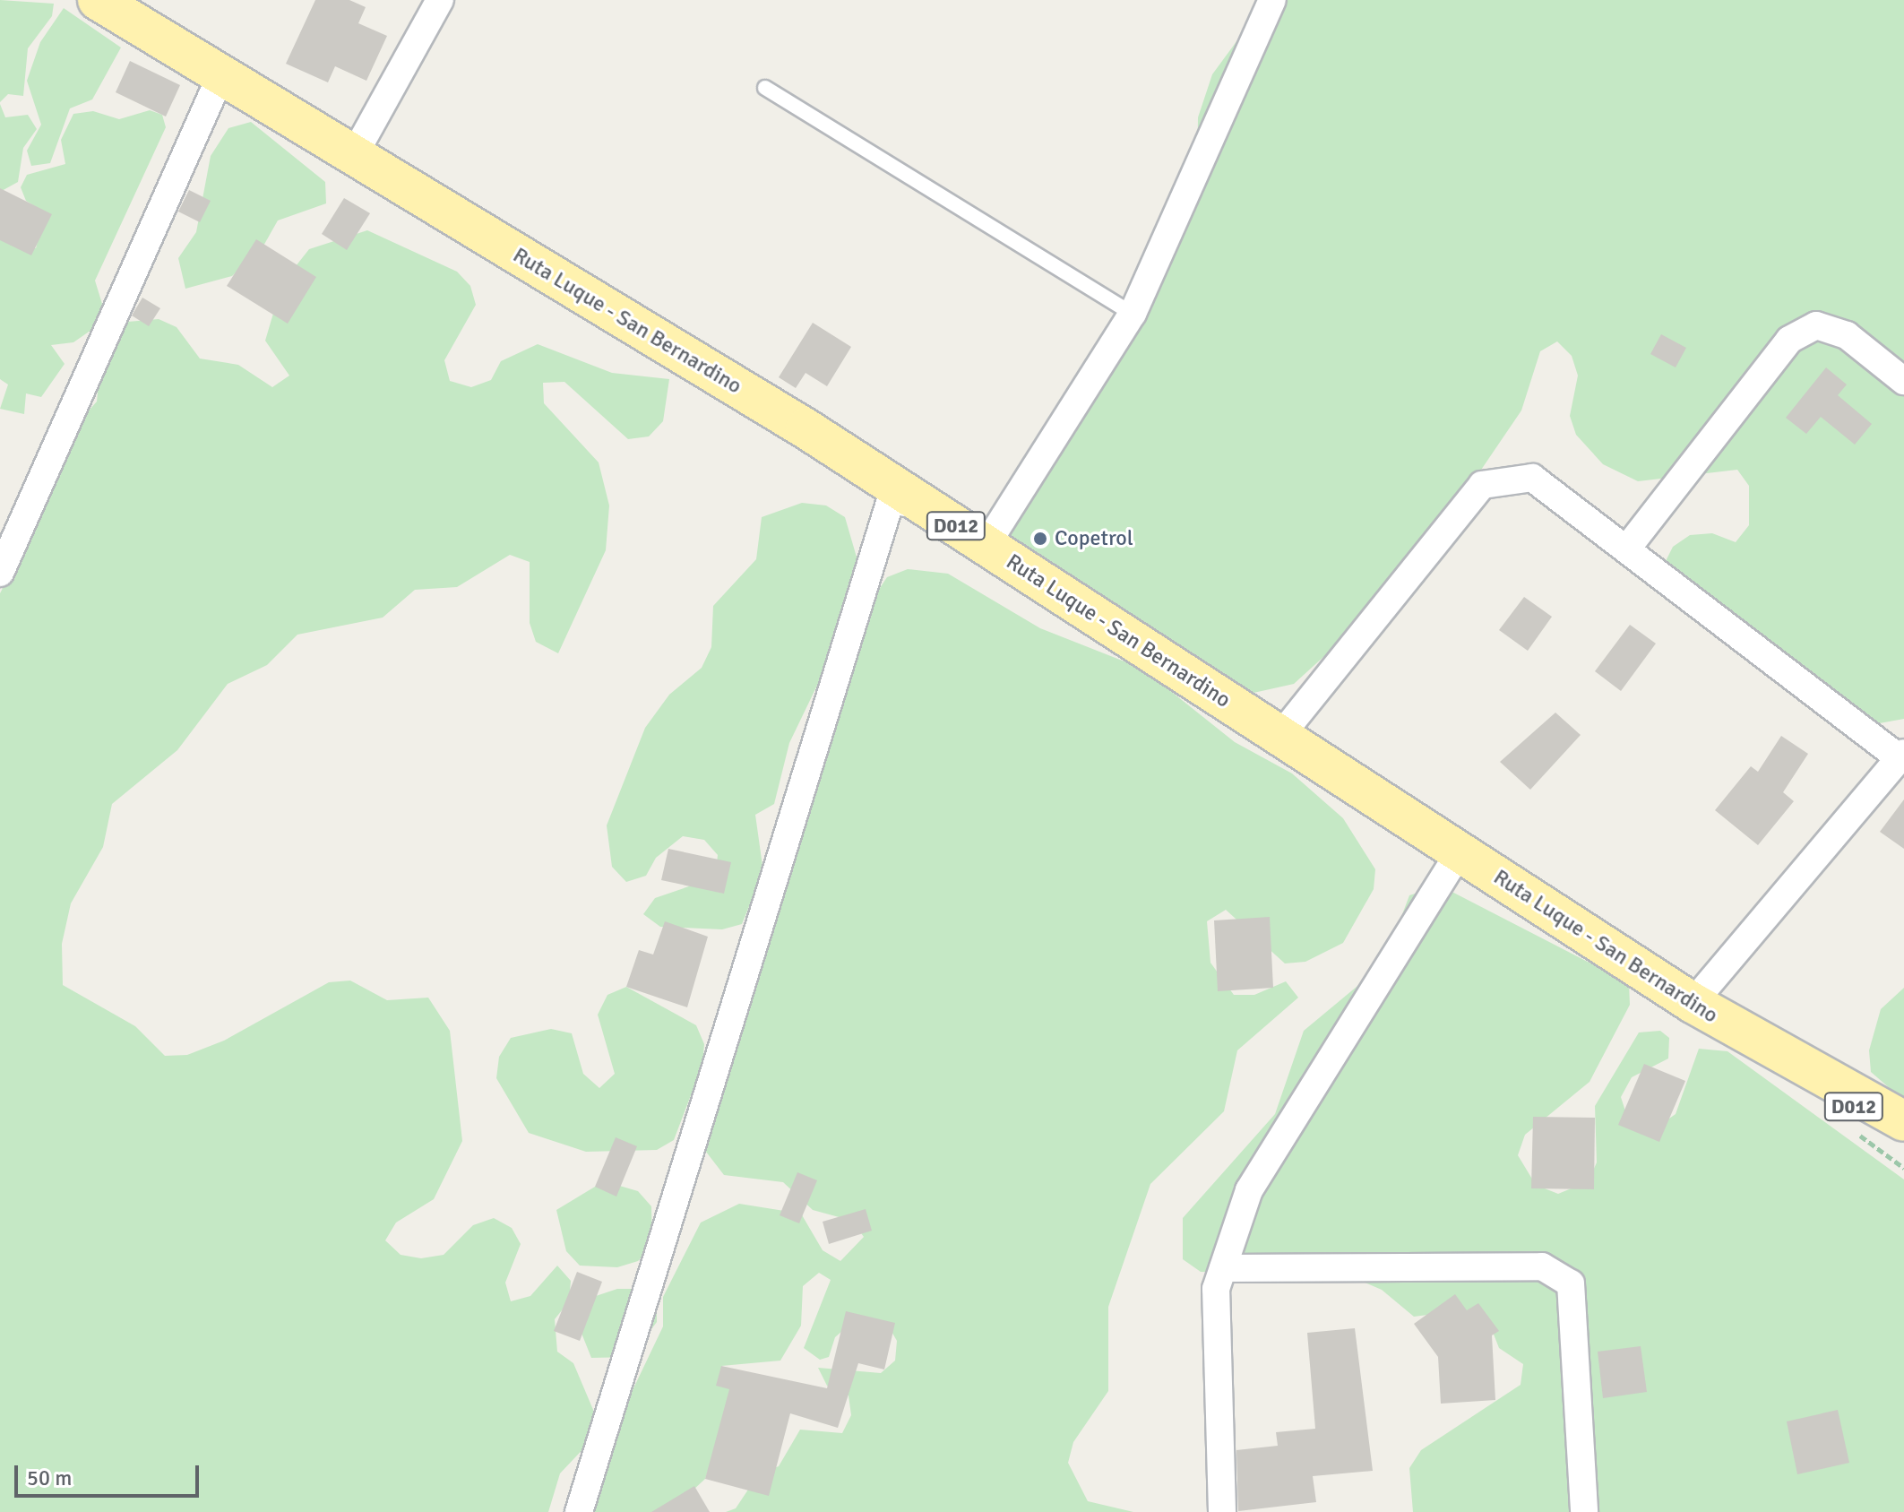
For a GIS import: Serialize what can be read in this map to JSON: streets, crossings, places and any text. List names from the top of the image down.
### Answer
{
  "streets": {
    "main road": ["Ruta Luque - San Bernardino", "D012"]
  },
  "crossings": [
    ["Ruta Luque - San Bernardino", "D012"]
  ],
  "places": ["Copetrol"],
  "scale_bar": "50 m"
}
